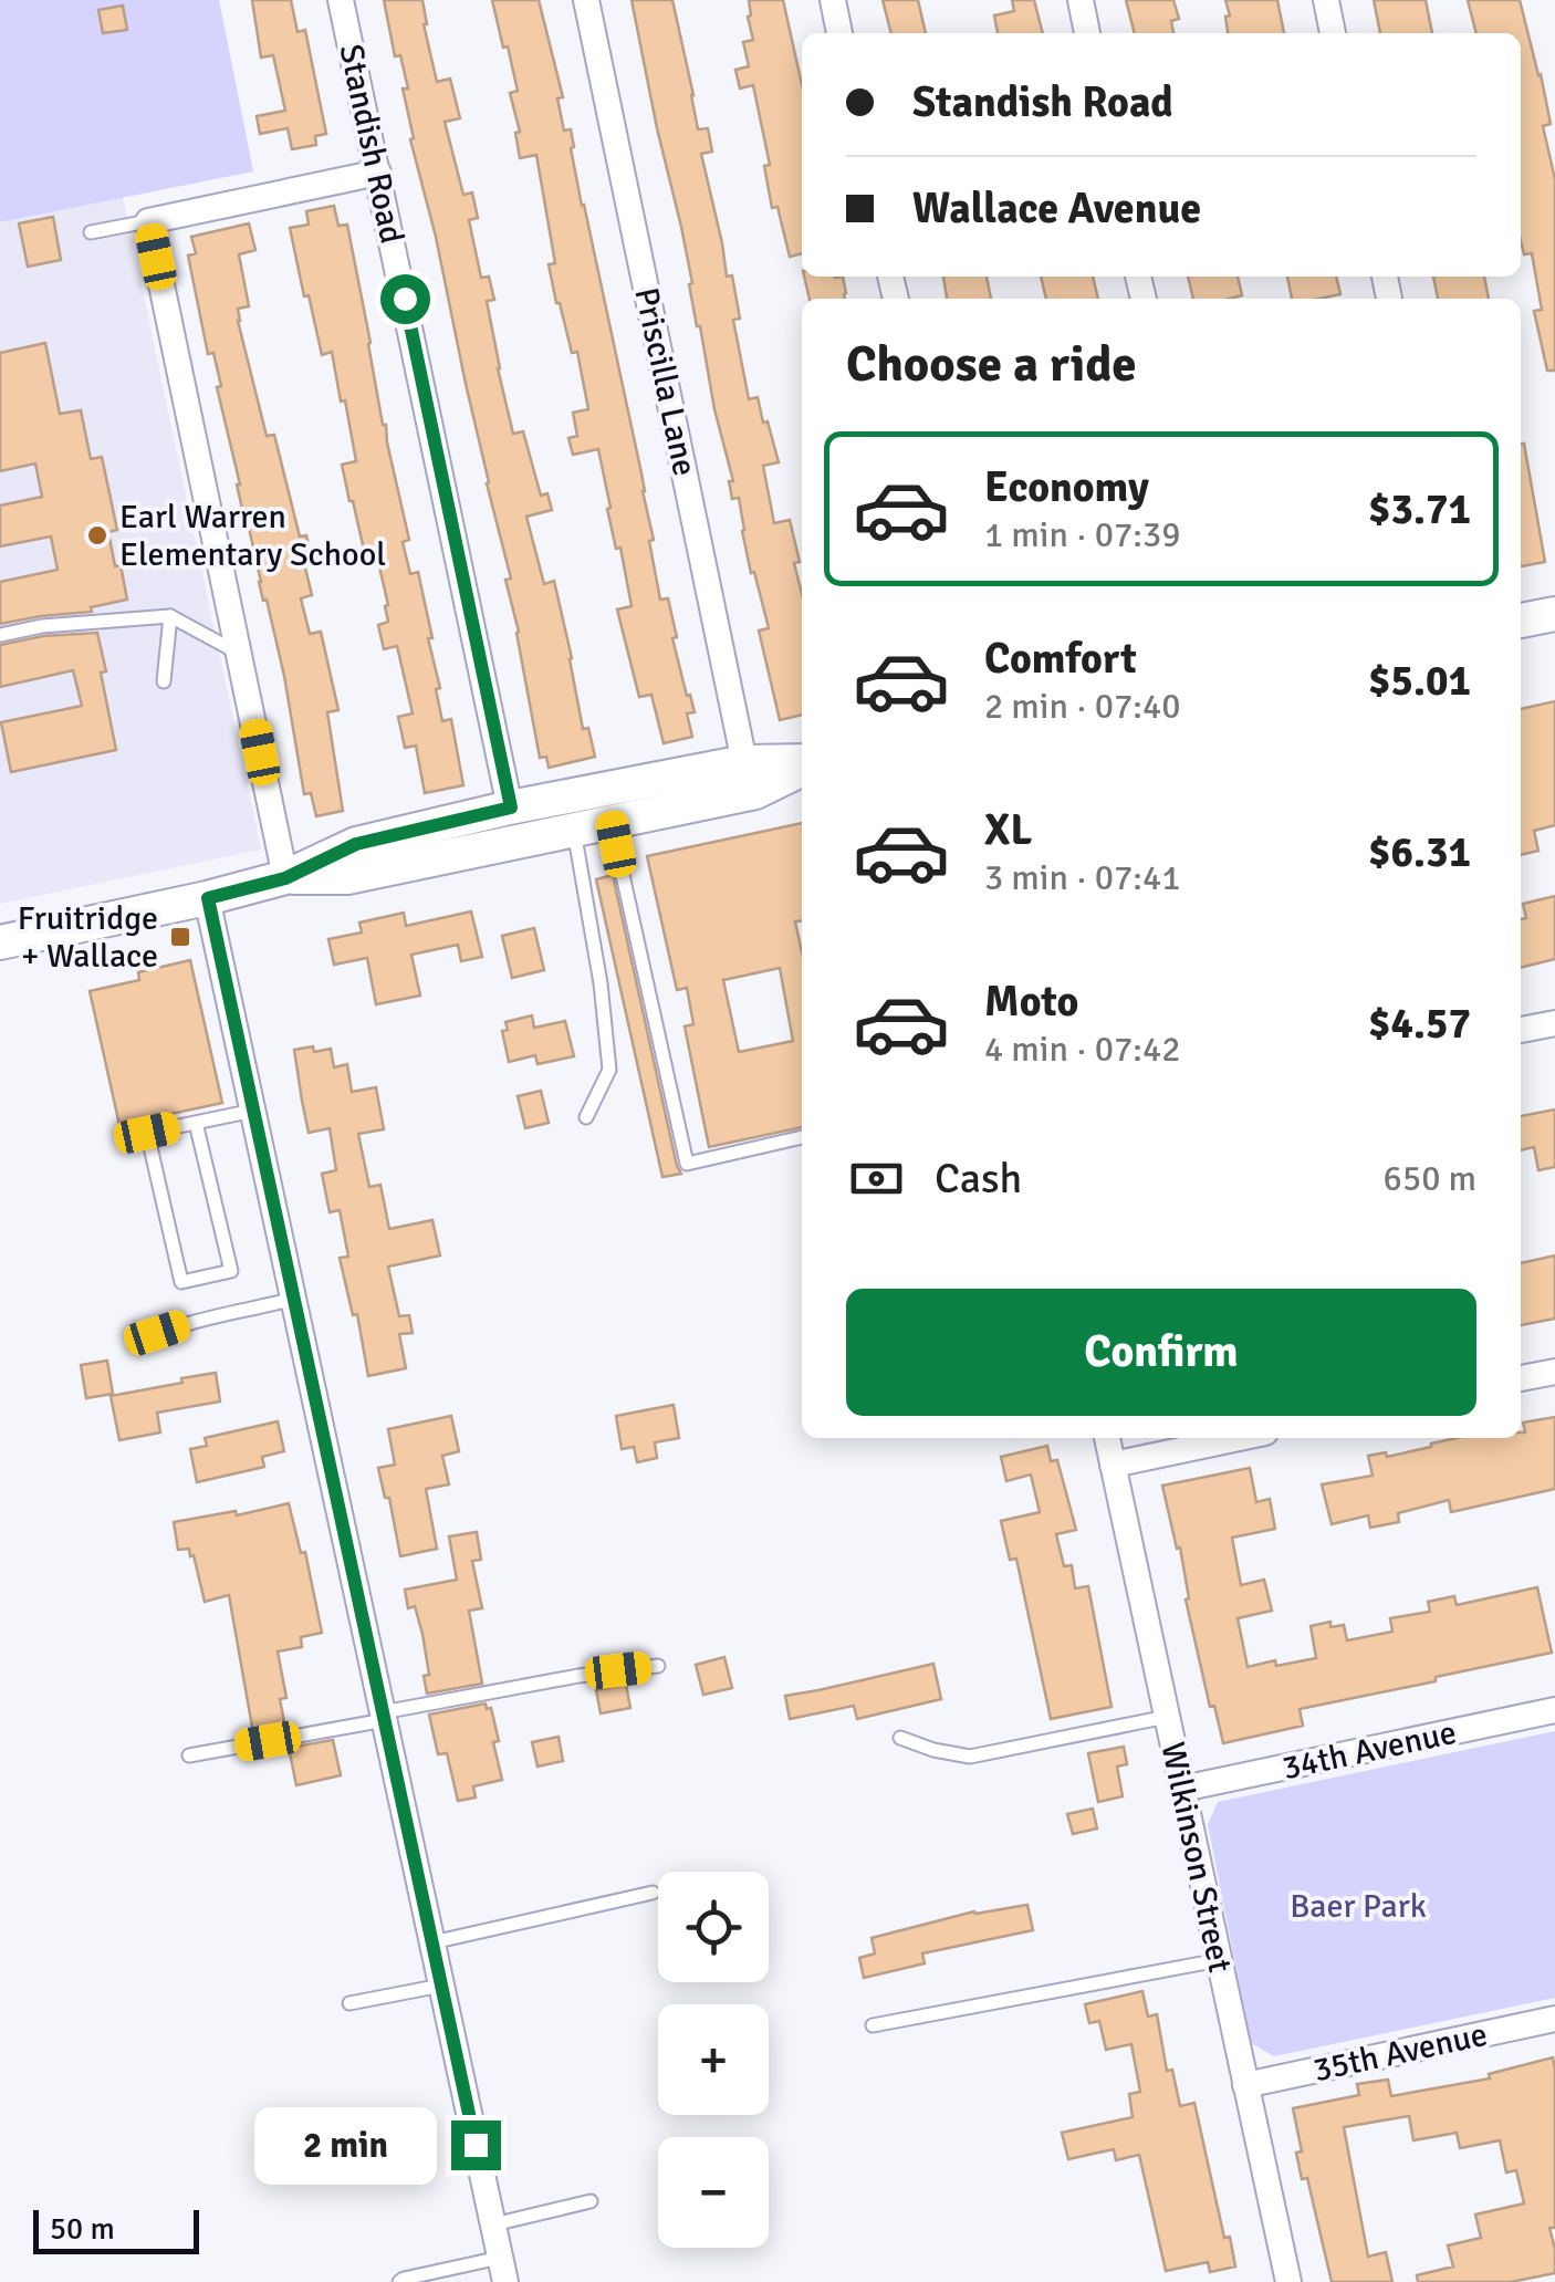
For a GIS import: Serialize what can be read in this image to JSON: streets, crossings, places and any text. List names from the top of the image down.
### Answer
{
  "streets": {
    "street": [
      "Standish Road",
      "Priscilla Lane",
      "34th Avenue",
      "Wilkinson Street",
      "35th Avenue"
    ]
  },
  "crossings": [
    ["34th Avenue", "Wilkinson Street"],
    ["Wilkinson Street", "35th Avenue"]
  ],
  "parks": ["Baer Park"],
  "places": {
    "other": ["Earl Warren Elementary School"],
    "transit": ["Fruitridge + Wallace"]
  },
  "scale_bar": "50 m",
  "page": {
    "banner": ["Standish Road", "Wallace Avenue"],
    "heading": "Choose a ride",
    "list": [
      {
        "name": "Economy",
        "note": "1 min · 07:39",
        "value": "$3.71"
      },
      {
        "name": "Comfort",
        "note": "2 min · 07:40",
        "value": "$5.01"
      },
      {
        "name": "XL",
        "note": "3 min · 07:41",
        "value": "$6.31"
      },
      {
        "name": "Moto",
        "note": "4 min · 07:42",
        "value": "$4.57"
      }
    ],
    "pay": ["Cash", "650 m"],
    "buttons": "Confirm",
    "map_buttons": ["+", "−"],
    "bubble": "2 min",
    "scale": "50 m"
  }
}
